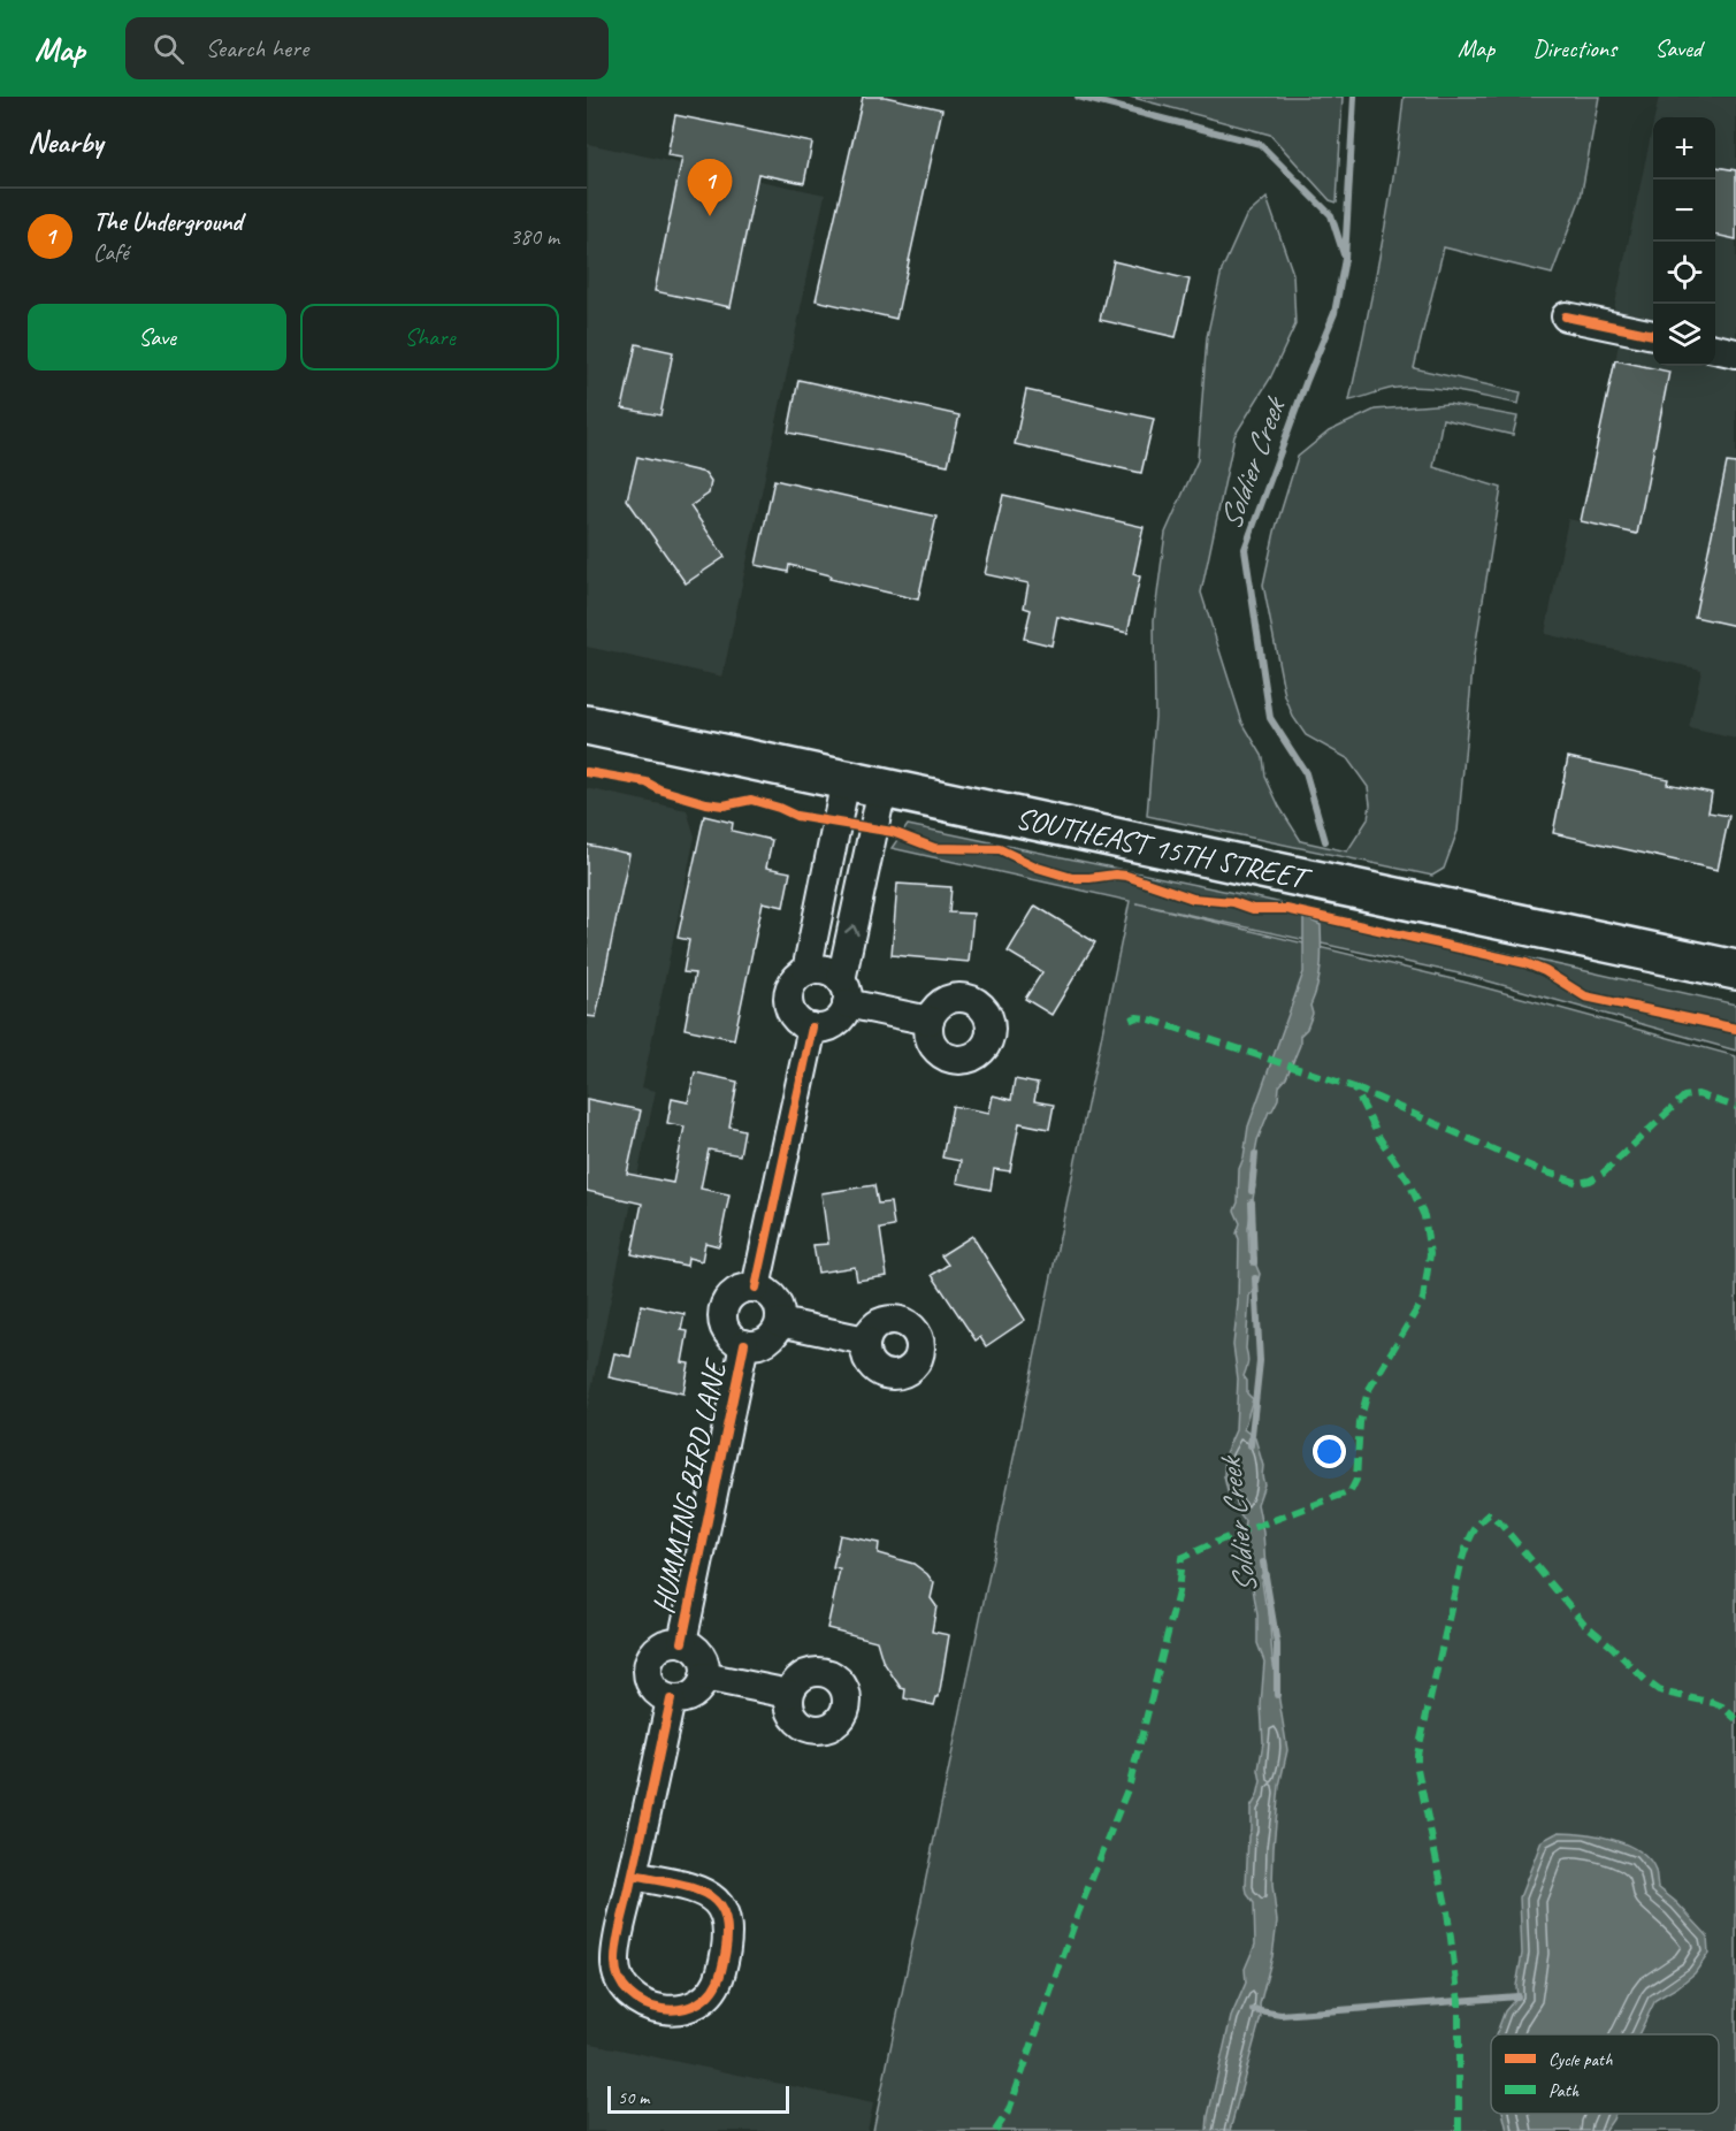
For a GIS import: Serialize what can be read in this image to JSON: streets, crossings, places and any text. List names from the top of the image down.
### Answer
{
  "streets": {
    "main road": ["SOUTHEAST 15TH STREET"],
    "street": ["HUMMING BIRD LANE"]
  },
  "water": ["Soldier Creek"],
  "legend": ["Cycle path", "Path"],
  "scale_bar": "50 m",
  "page": {
    "header": "Map",
    "search": "Search here",
    "nav": ["Map", "Directions", "Saved"],
    "heading": "Nearby",
    "map_buttons": ["+", "−"],
    "pins": "1",
    "list": [
      {
        "mark": "1",
        "name": "The Underground",
        "note": "Café",
        "value": "380 m"
      }
    ],
    "buttons": ["Save", "Share"],
    "scale": "50 m"
  }
}
